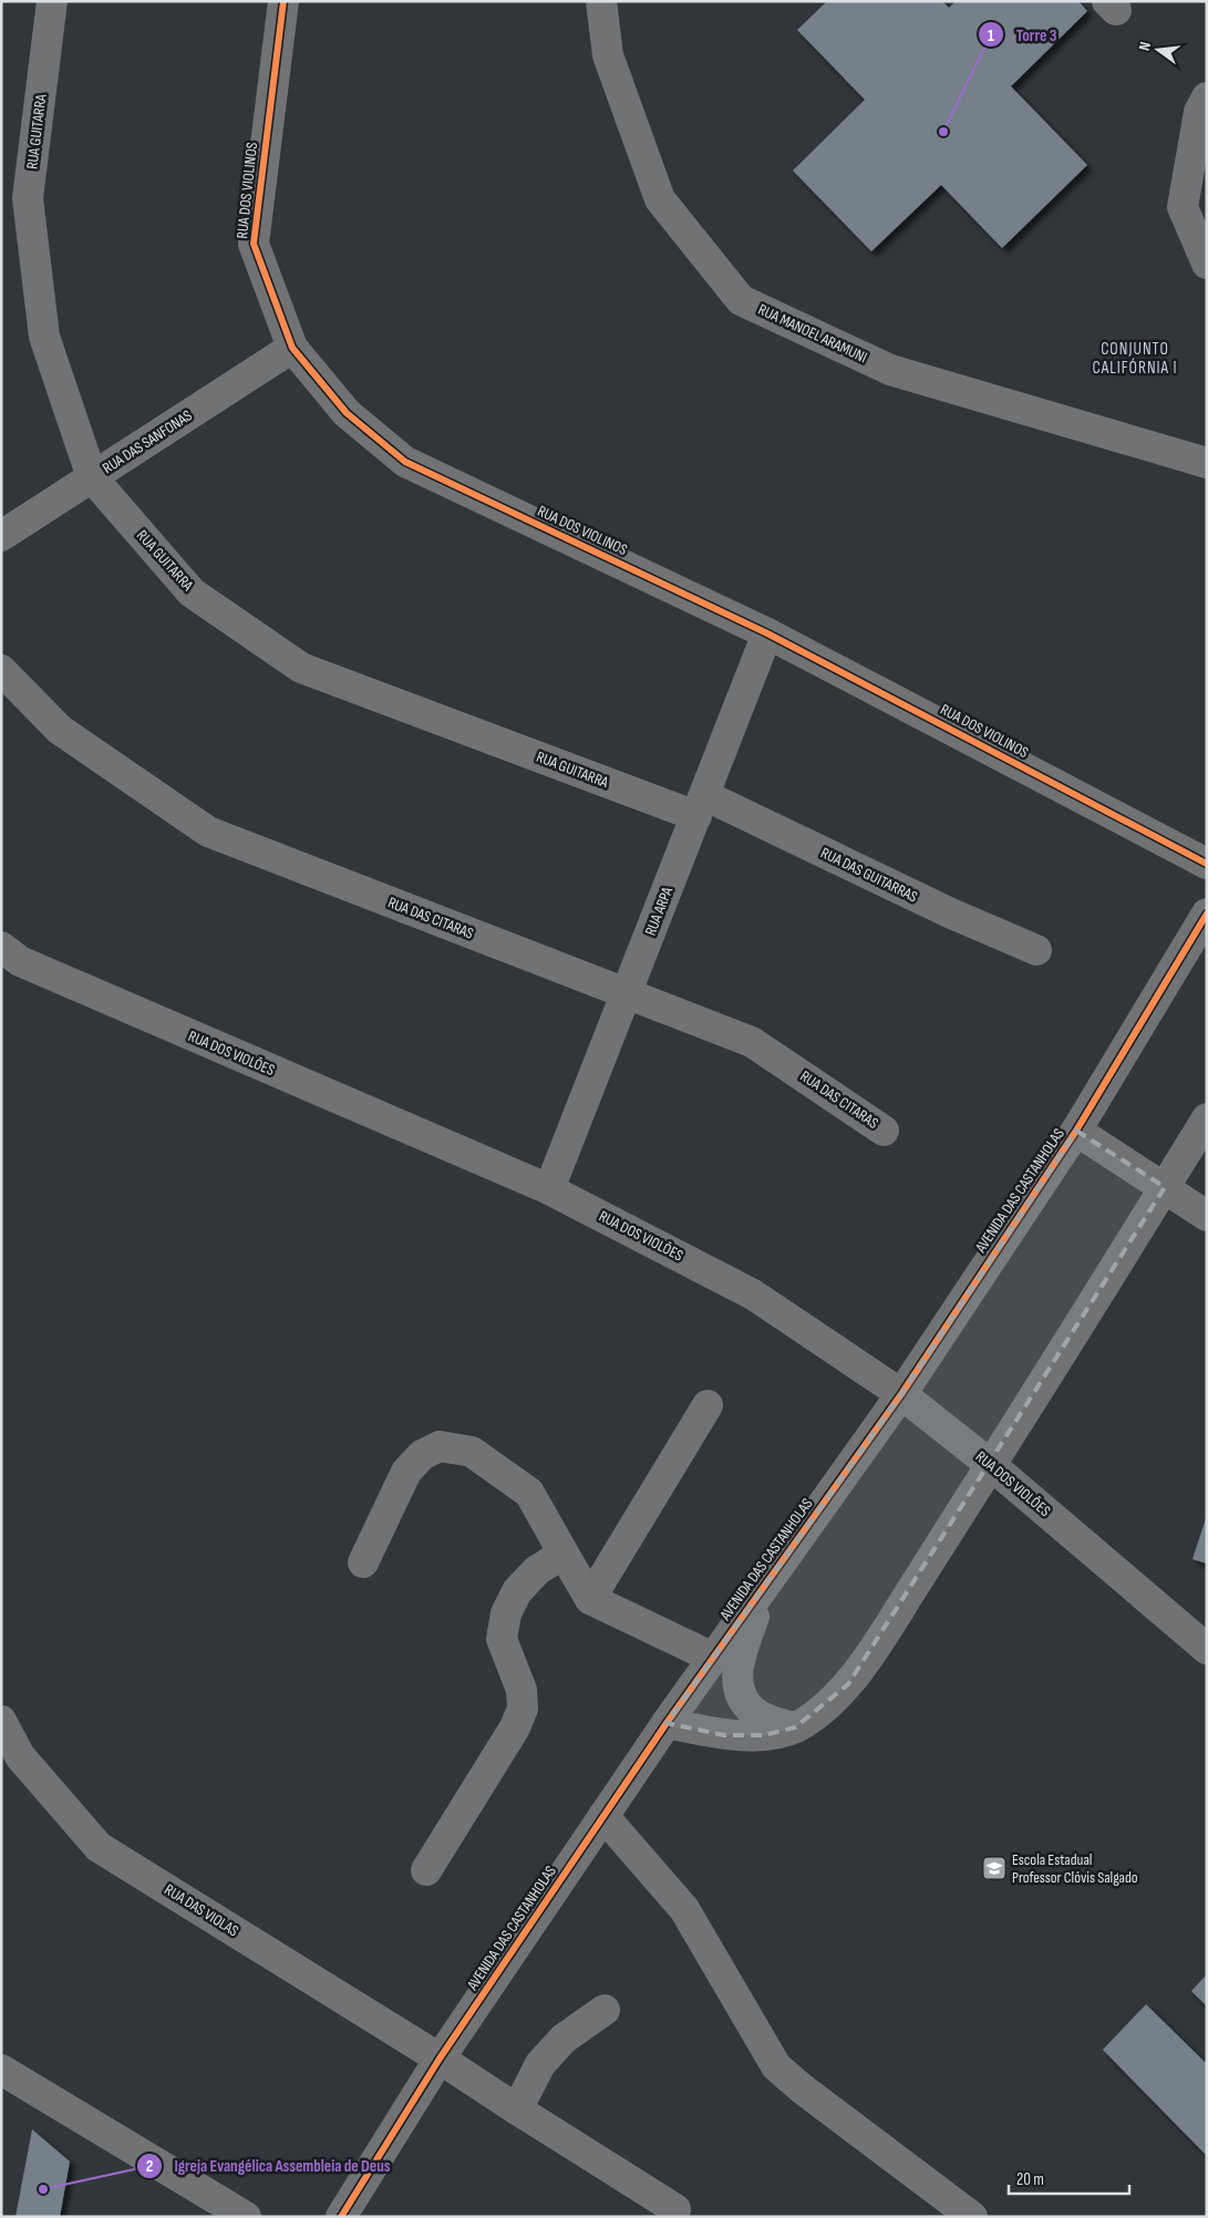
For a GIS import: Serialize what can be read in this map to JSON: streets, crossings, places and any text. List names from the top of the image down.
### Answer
{
  "streets": {
    "street": [
      "RUA GUITARRA",
      "RUA DOS VIOLINOS",
      "RUA MANOEL ARAMUNI",
      "RUA DAS SANFONAS",
      "RUA DAS GUITARRAS",
      "RUA ARPA",
      "RUA DAS CITARAS",
      "RUA DOS VIOLÕES",
      "AVENIDA DAS CASTANHOLAS",
      "RUA DAS VIOLAS"
    ]
  },
  "crossings": [
    ["RUA GUITARRA", "RUA DAS SANFONAS"],
    ["RUA GUITARRA", "RUA DAS GUITARRAS"],
    ["RUA GUITARRA", "RUA ARPA"],
    ["RUA DOS VIOLINOS", "RUA DAS SANFONAS"],
    ["RUA DOS VIOLINOS", "RUA ARPA"],
    ["RUA DAS GUITARRAS", "RUA ARPA"],
    ["RUA ARPA", "RUA DAS CITARAS"],
    ["RUA ARPA", "RUA DOS VIOLÕES"],
    ["RUA DOS VIOLÕES", "AVENIDA DAS CASTANHOLAS"],
    ["AVENIDA DAS CASTANHOLAS", "RUA DAS VIOLAS"]
  ],
  "districts": ["CONJUNTO CALIFÓRNIA I"],
  "places": {
    "other": ["Torre 3", "Igreja Evangélica Assembleia de Deus"],
    "school or university": ["Escola Estadual Professor Clóvis Salgado"]
  },
  "scale_bar": "20 m",
  "north": "left"
}
